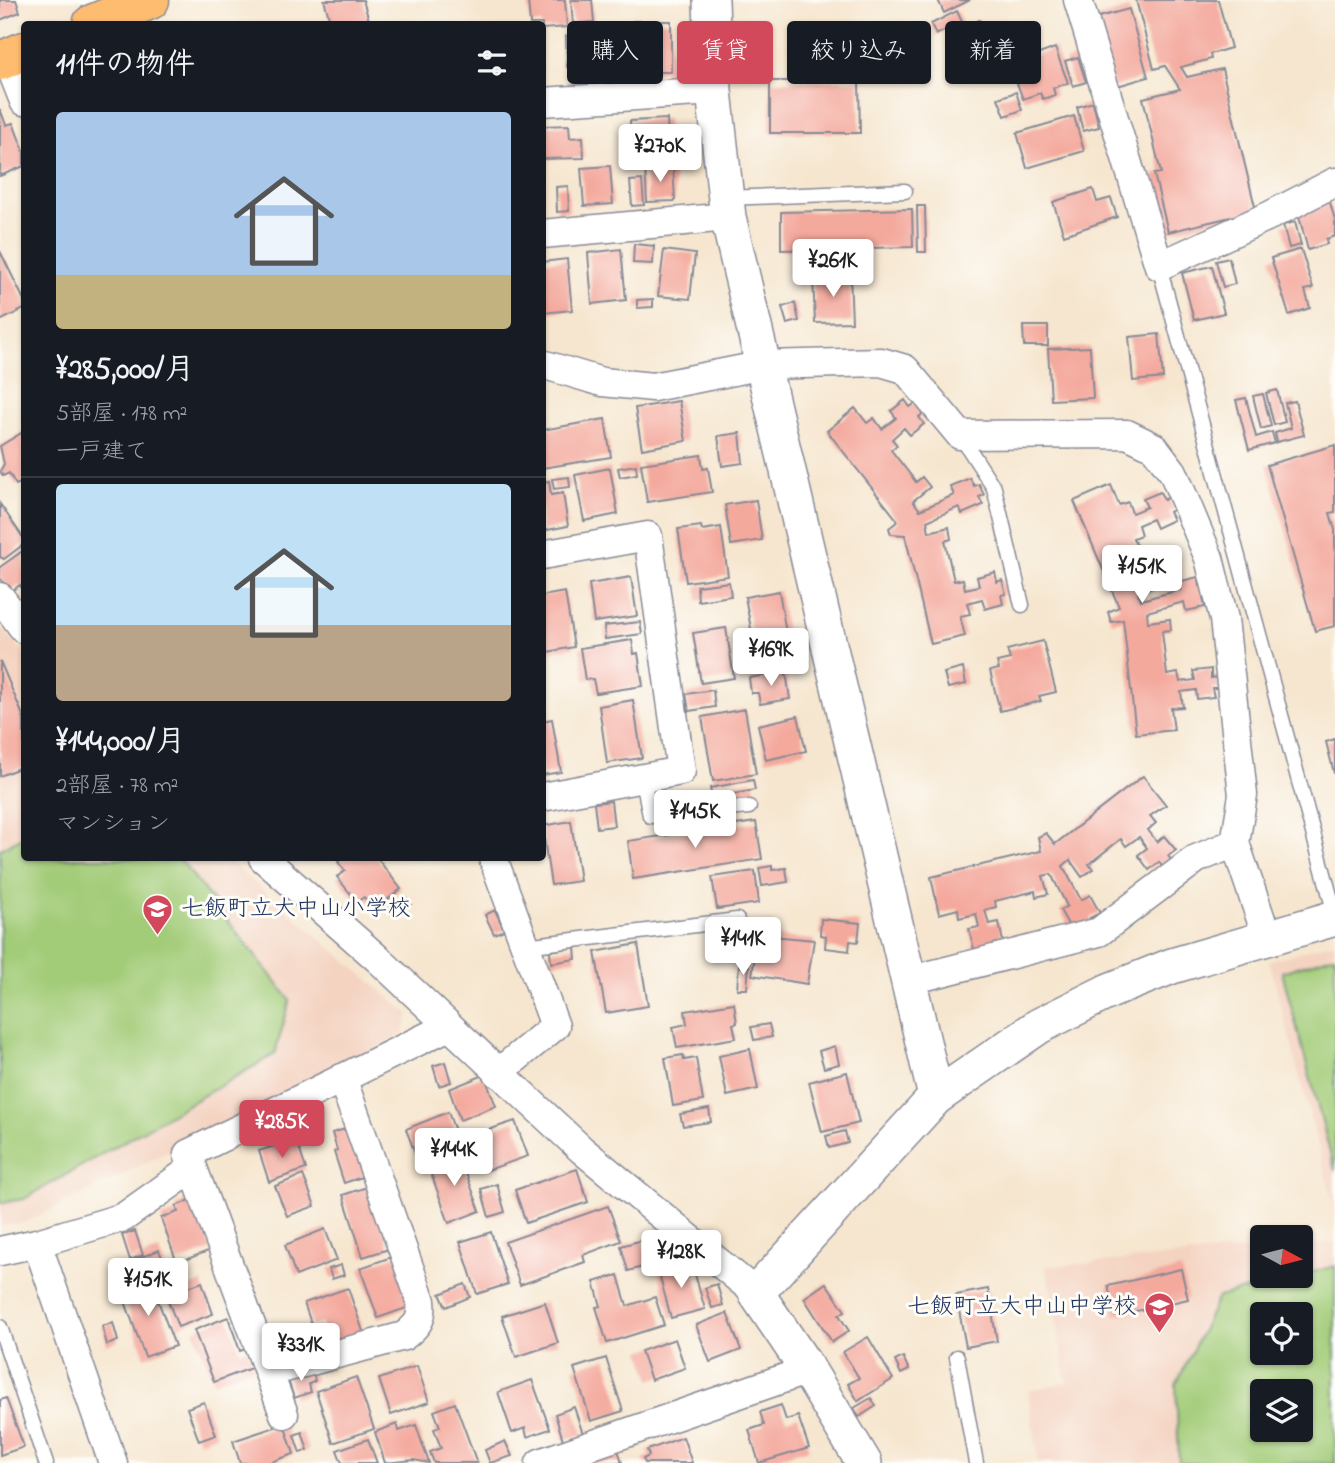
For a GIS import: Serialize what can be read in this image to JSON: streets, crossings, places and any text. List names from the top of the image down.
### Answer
{
  "places": {
    "school or university": ["七飯町立大中山小学校", "七飯町立大中山中学校"]
  },
  "north": "right",
  "page": {
    "chip": [
      "購入",
      "賃貸",
      "絞り込み",
      "新着"
    ],
    "heading": "11件の物件",
    "list": [
      {
        "name": "¥285,000/月",
        "note": "5部屋 · 178 m² · 一戸建て"
      },
      {
        "name": "¥144,000/月",
        "note": "2部屋 · 78 m² · マンション"
      }
    ],
    "price": [
      "¥270K",
      "¥261K",
      "¥151K",
      "¥169K",
      "¥145K",
      "¥141K",
      "¥285K",
      "¥144K",
      "¥128K",
      "¥151K",
      "¥331K"
    ]
  }
}
